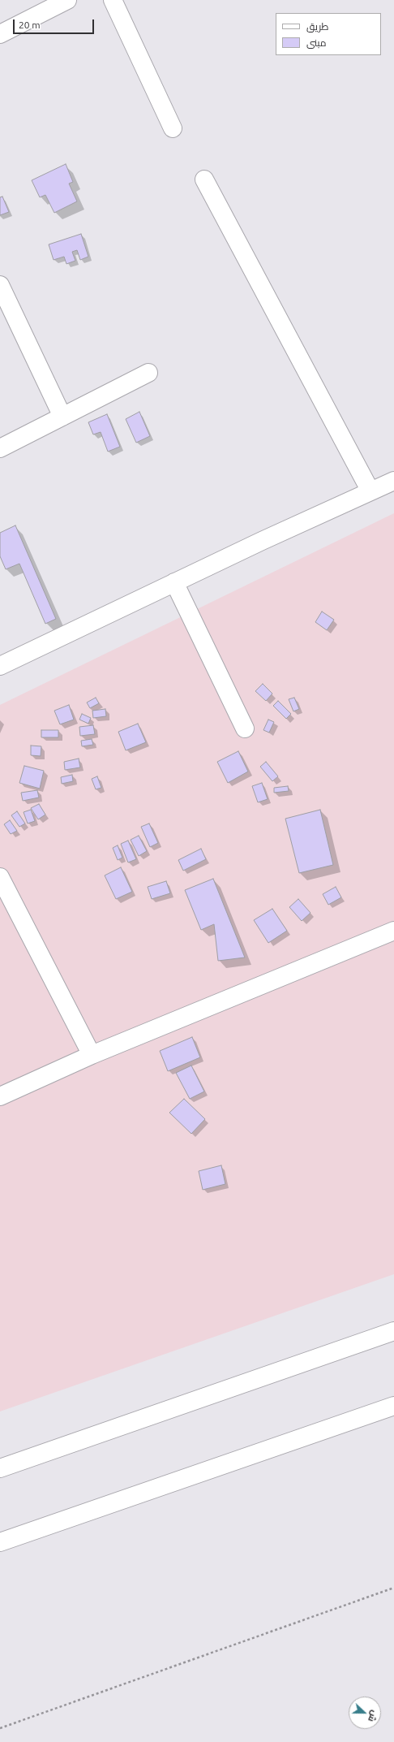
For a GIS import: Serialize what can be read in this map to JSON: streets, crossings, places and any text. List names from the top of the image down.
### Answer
{
  "legend": ["طريق", "مبنى"],
  "scale_bar": "20 m",
  "north": "right"
}
